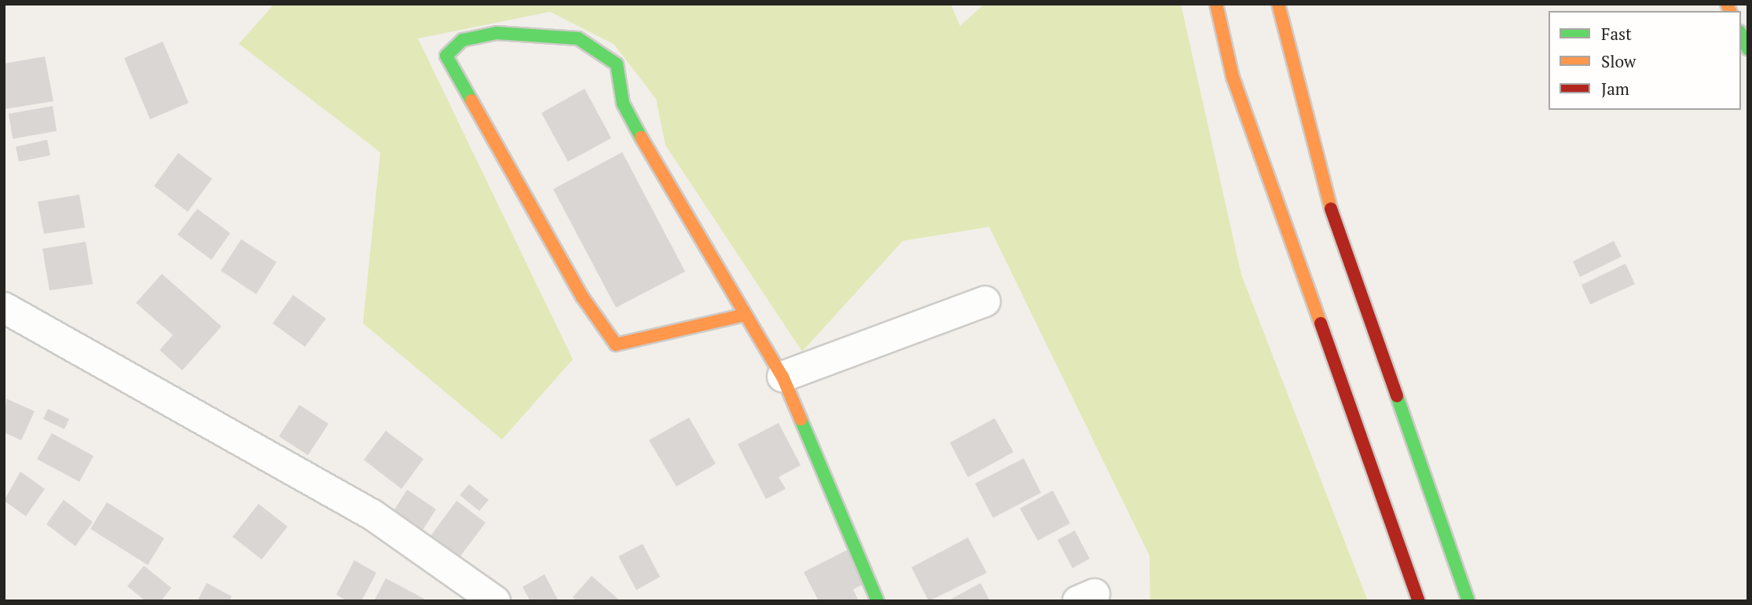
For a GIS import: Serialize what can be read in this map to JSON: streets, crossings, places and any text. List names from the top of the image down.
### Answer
{
  "legend": ["Fast", "Slow", "Jam"]
}
